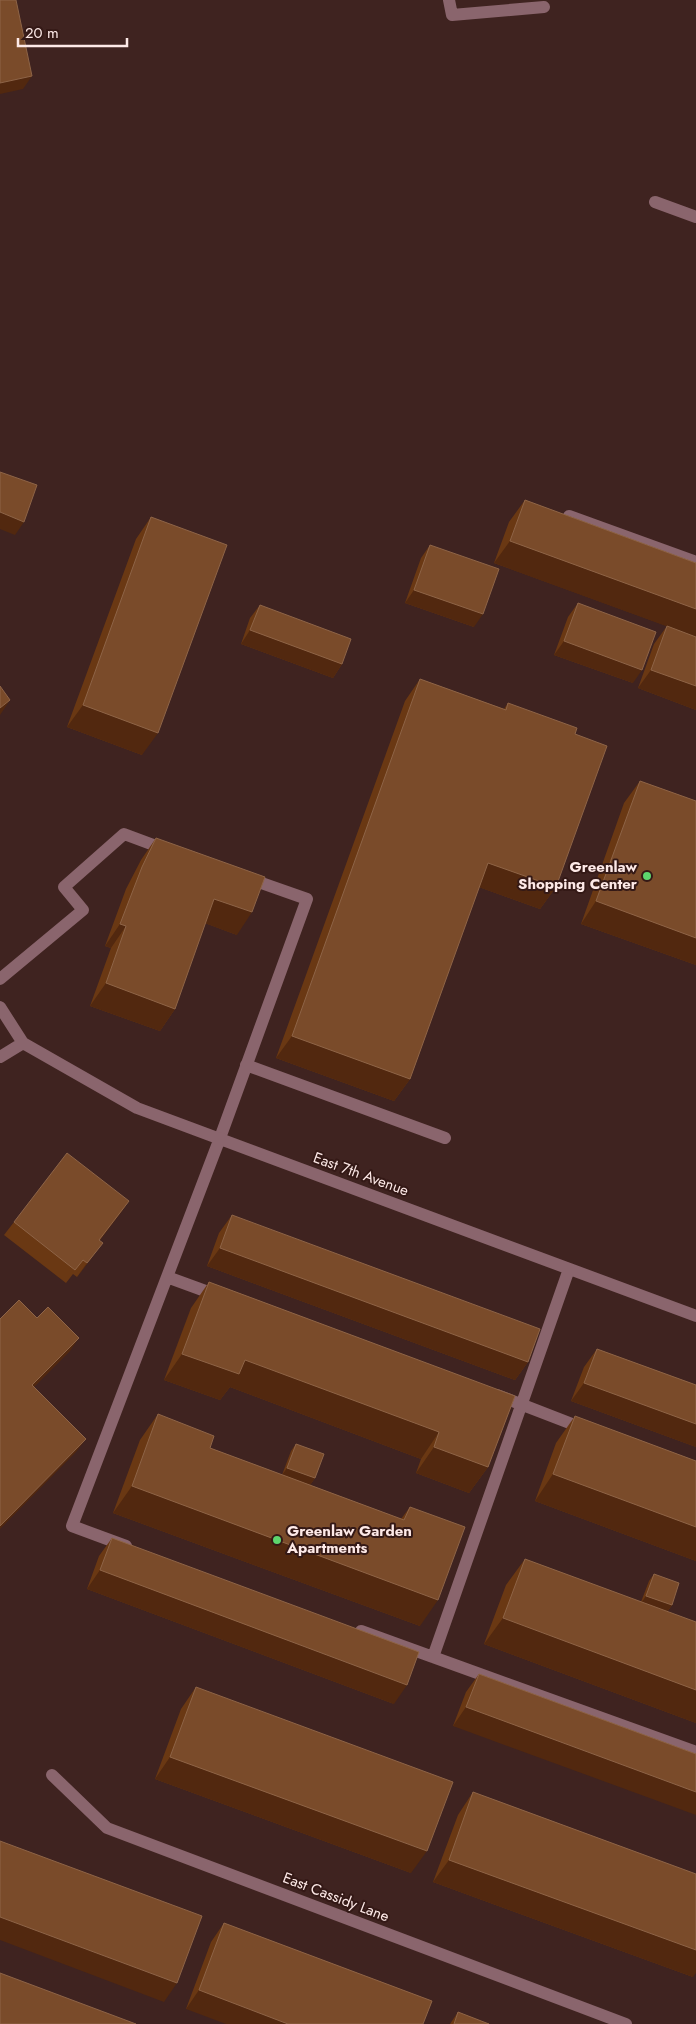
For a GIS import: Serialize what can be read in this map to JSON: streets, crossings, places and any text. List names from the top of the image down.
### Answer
{
  "streets": {
    "street": ["East 7th Avenue", "East Cassidy Lane"]
  },
  "places": ["Greenlaw Shopping Center", "Greenlaw Garden Apartments"],
  "scale_bar": "20 m"
}
